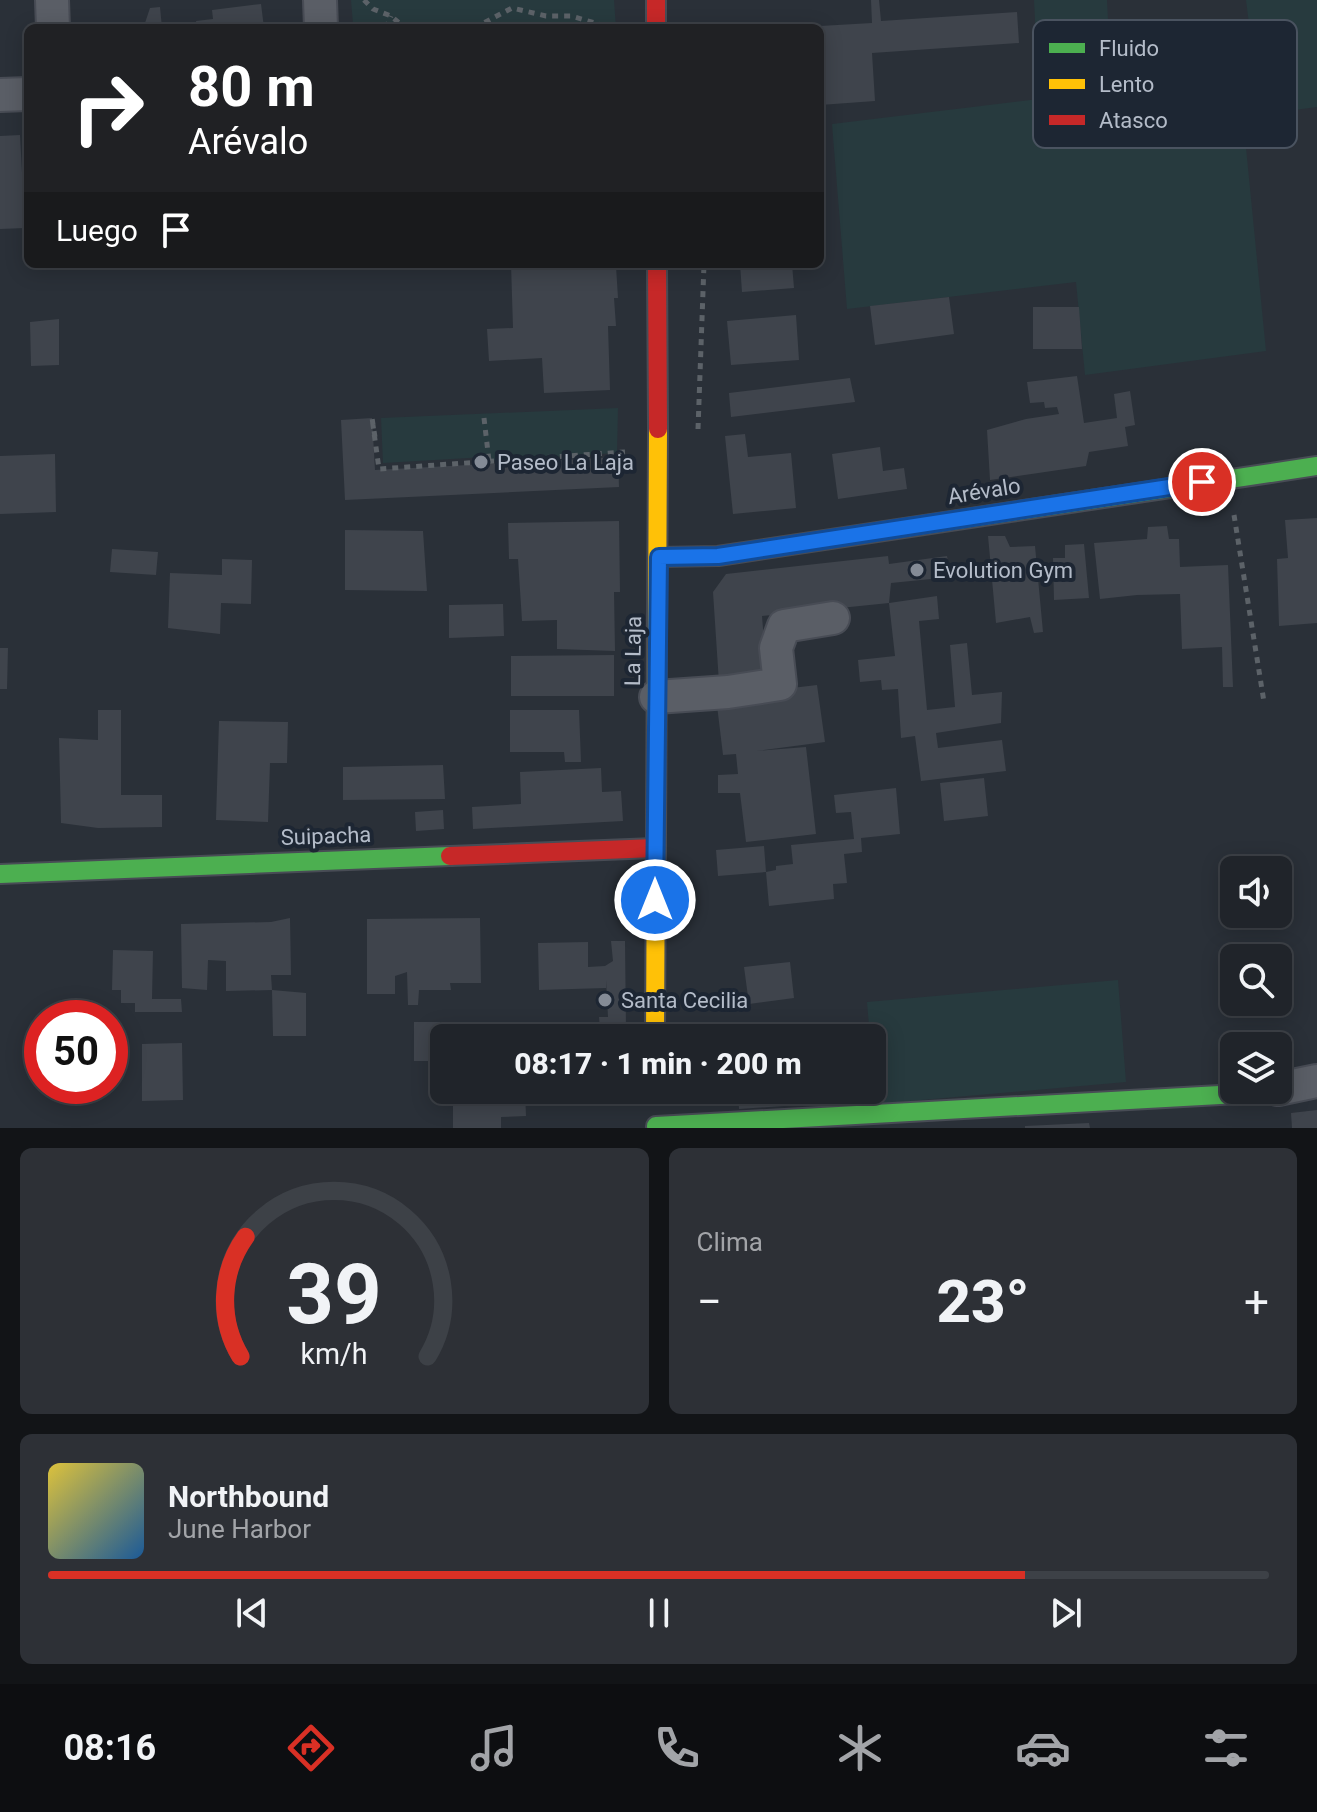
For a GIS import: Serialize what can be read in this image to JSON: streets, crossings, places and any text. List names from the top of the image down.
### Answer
{
  "streets": {
    "street": ["Arévalo", "La Laja", "Suipacha"]
  },
  "crossings": [
    ["Arévalo", "La Laja"],
    ["La Laja", "Suipacha"]
  ],
  "places": ["Paseo La Laja", "Evolution Gym", "Santa Cecilia"],
  "legend": ["Fluido", "Lento", "Atasco"],
  "page": {
    "turn": ["80 m", "Arévalo"],
    "then": "Luego",
    "limit": "50",
    "trip": "08:17 · 1 min · 200 m",
    "tile": "Clima",
    "heat": ["−", "23°", "+"],
    "song": ["Northbound", "June Harbor"],
    "tabs": "08:16",
    "gauge": ["39", "km/h"]
  }
}
